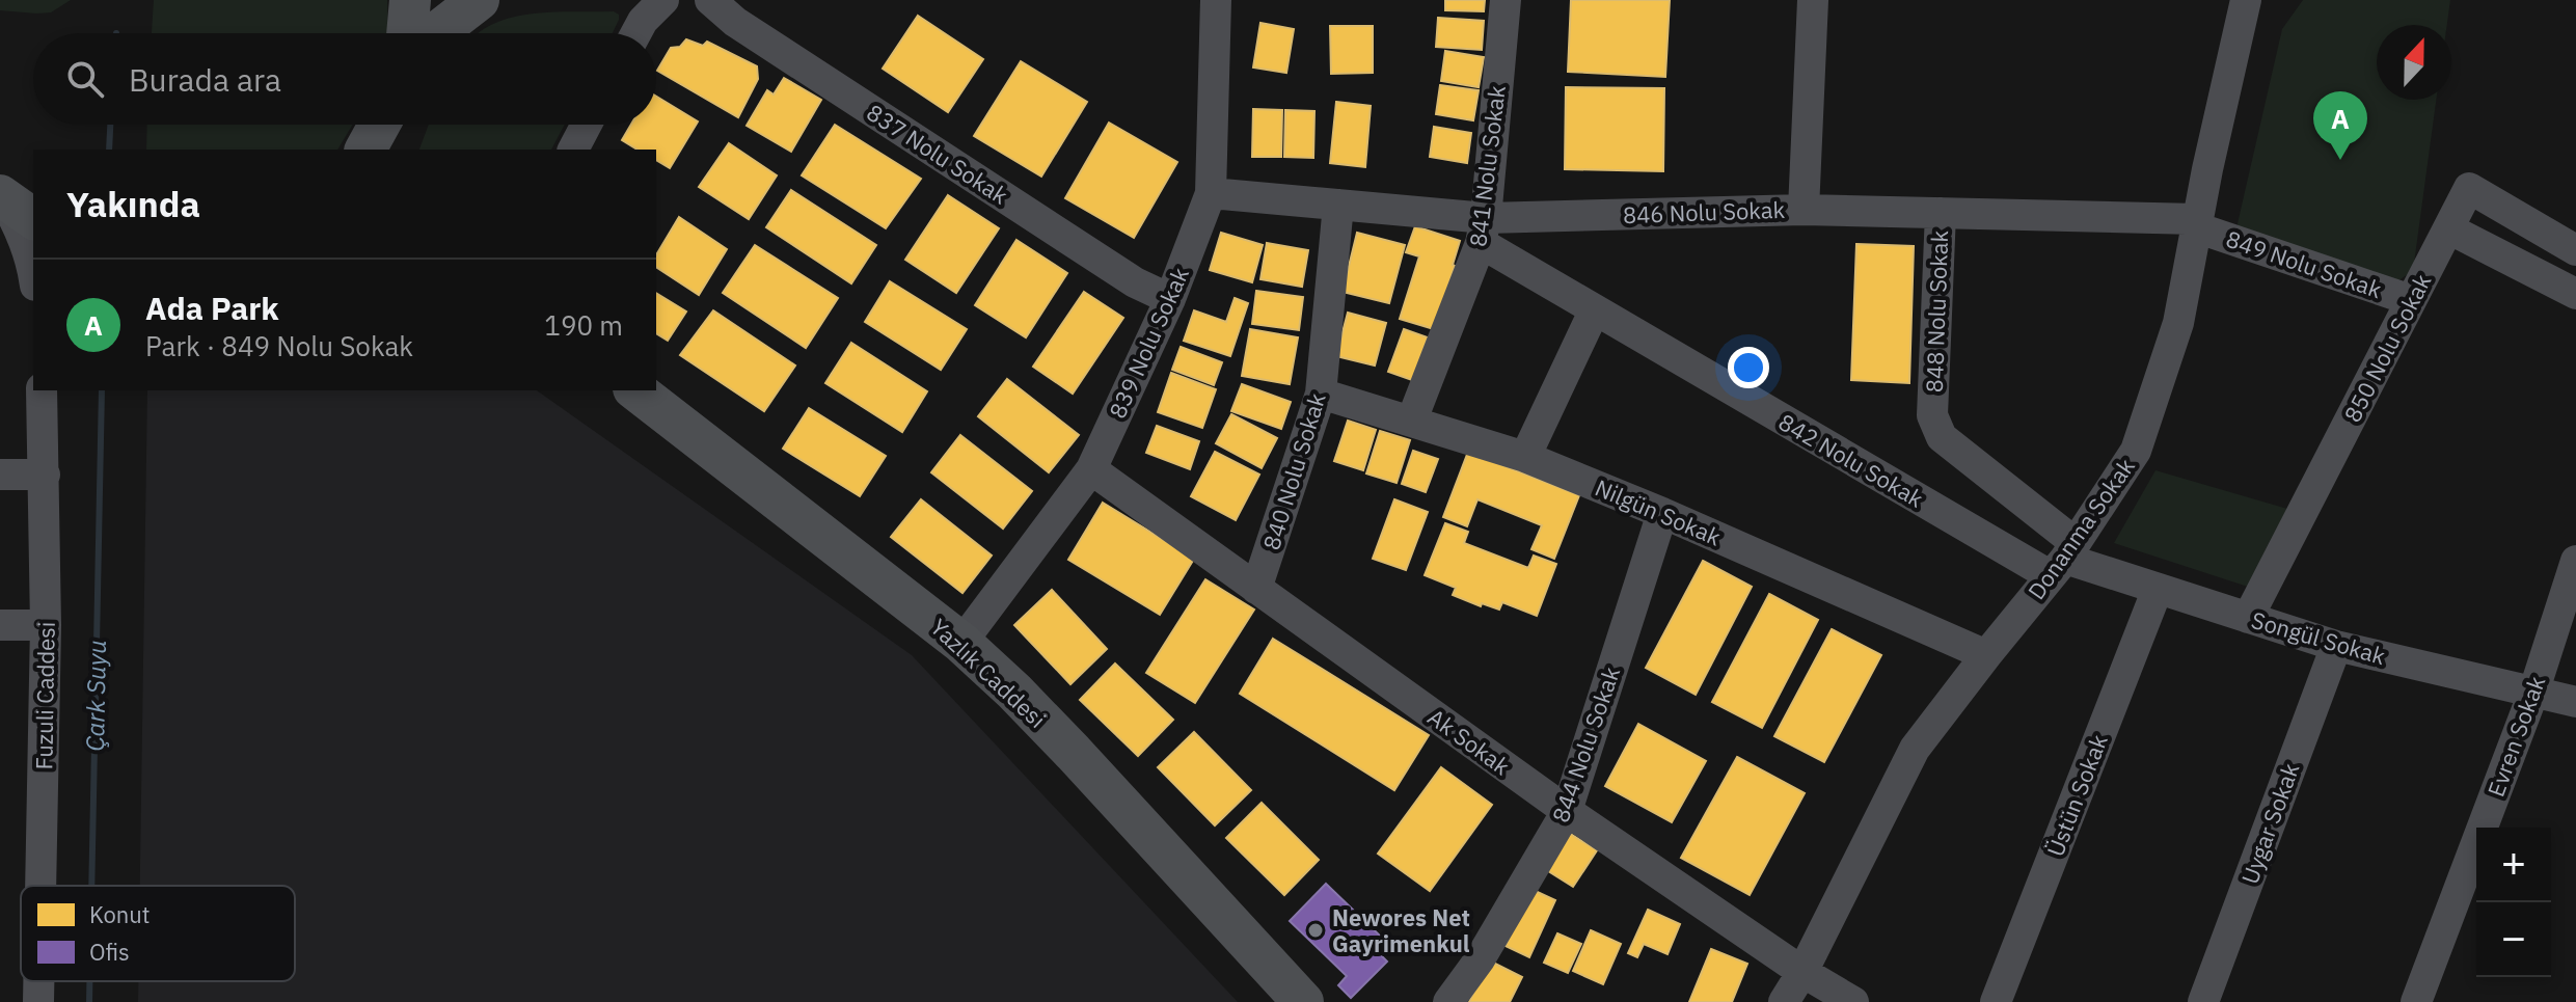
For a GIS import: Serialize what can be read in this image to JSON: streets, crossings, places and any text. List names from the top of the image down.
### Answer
{
  "streets": {
    "main road": ["Yazlık Caddesi"],
    "street": [
      "837 Nolu Sokak",
      "841 Nolu Sokak",
      "846 Nolu Sokak",
      "849 Nolu Sokak",
      "848 Nolu Sokak",
      "839 Nolu Sokak",
      "850 Nolu Sokak",
      "842 Nolu Sokak",
      "840 Nolu Sokak",
      "Nilgün Sokak",
      "Donanma Sokak",
      "Songül Sokak",
      "Fuzuli Caddesi",
      "Evren Sokak",
      "Ak Sokak",
      "844 Nolu Sokak",
      "Üstün Sokak",
      "Uygar Sokak"
    ]
  },
  "crossings": [
    ["837 Nolu Sokak", "839 Nolu Sokak"],
    ["841 Nolu Sokak", "846 Nolu Sokak"],
    ["841 Nolu Sokak", "842 Nolu Sokak"],
    ["841 Nolu Sokak", "Nilgün Sokak"],
    ["846 Nolu Sokak", "849 Nolu Sokak"],
    ["846 Nolu Sokak", "848 Nolu Sokak"],
    ["846 Nolu Sokak", "839 Nolu Sokak"],
    ["846 Nolu Sokak", "842 Nolu Sokak"],
    ["846 Nolu Sokak", "840 Nolu Sokak"],
    ["846 Nolu Sokak", "Donanma Sokak"],
    ["849 Nolu Sokak", "850 Nolu Sokak"],
    ["849 Nolu Sokak", "Donanma Sokak"],
    ["848 Nolu Sokak", "842 Nolu Sokak"],
    ["848 Nolu Sokak", "Donanma Sokak"],
    ["848 Nolu Sokak", "Songül Sokak"],
    ["839 Nolu Sokak", "Yazlık Caddesi"],
    ["839 Nolu Sokak", "Ak Sokak"],
    ["850 Nolu Sokak", "Songül Sokak"],
    ["842 Nolu Sokak", "Donanma Sokak"],
    ["842 Nolu Sokak", "Songül Sokak"],
    ["840 Nolu Sokak", "Nilgün Sokak"],
    ["840 Nolu Sokak", "Ak Sokak"],
    ["Nilgün Sokak", "Donanma Sokak"],
    ["Nilgün Sokak", "844 Nolu Sokak"],
    ["Donanma Sokak", "Songül Sokak"],
    ["Donanma Sokak", "Ak Sokak"],
    ["Songül Sokak", "Evren Sokak"],
    ["Songül Sokak", "Üstün Sokak"],
    ["Songül Sokak", "Uygar Sokak"],
    ["Ak Sokak", "844 Nolu Sokak"]
  ],
  "water": ["Çark Suyu"],
  "places": ["Newores Net Gayrimenkul"],
  "legend": ["Konut", "Ofis"],
  "north": "top",
  "page": {
    "search": "Burada ara",
    "pins": "A",
    "heading": "Yakında",
    "list": [
      {
        "mark": "A",
        "name": "Ada Park",
        "note": "Park · 849 Nolu Sokak",
        "value": "190 m"
      }
    ],
    "map_buttons": ["+", "−"]
  }
}
